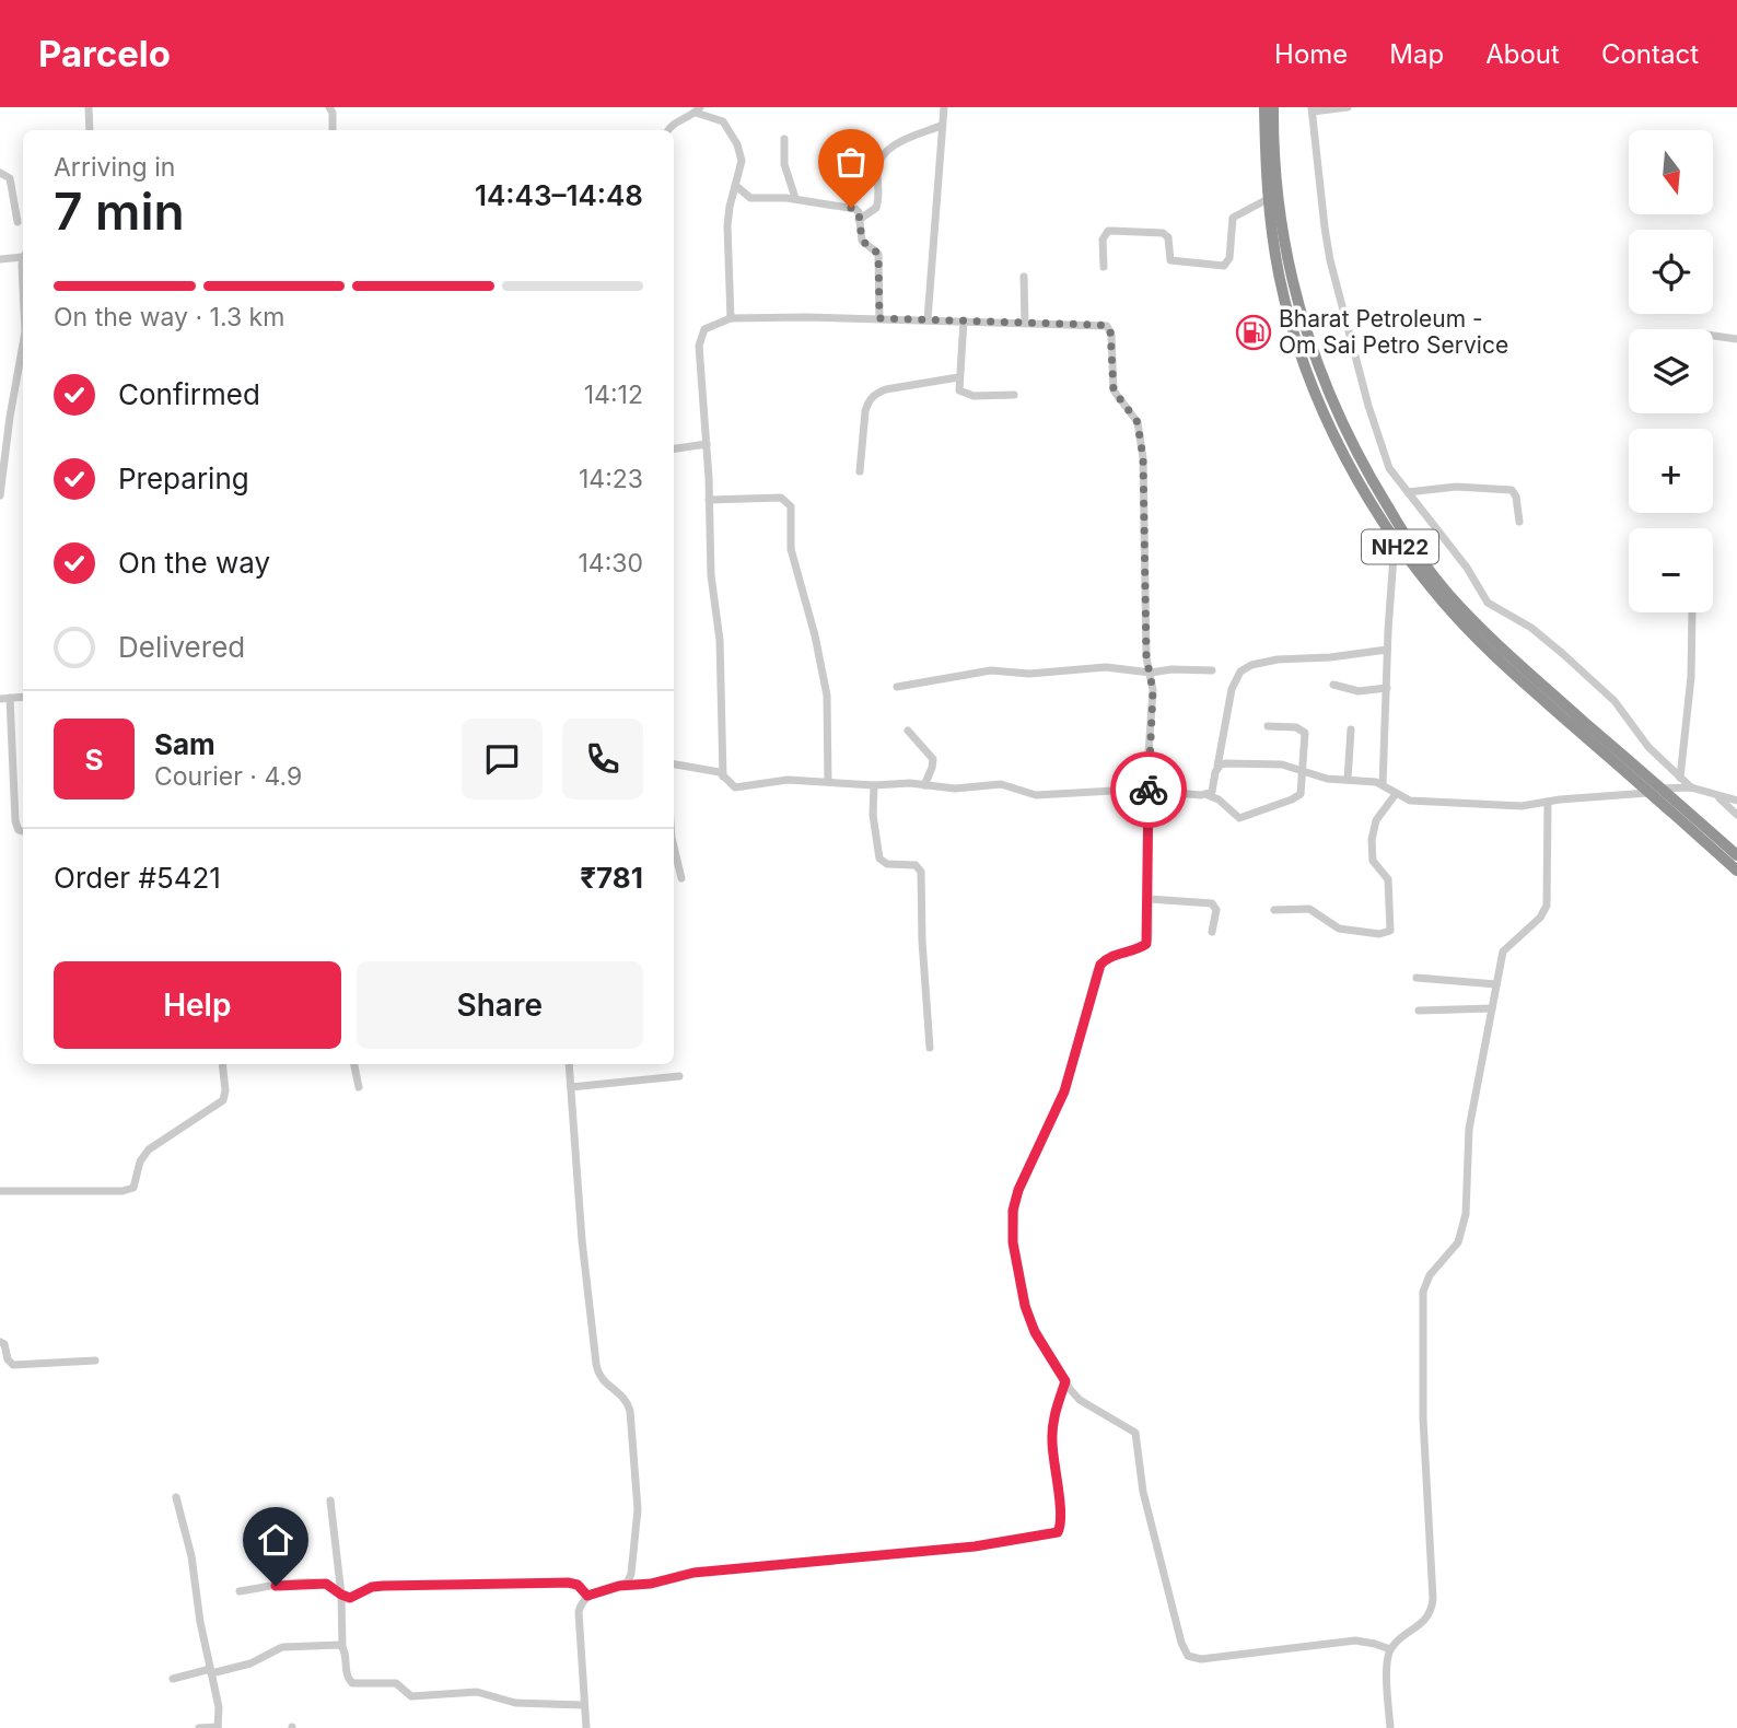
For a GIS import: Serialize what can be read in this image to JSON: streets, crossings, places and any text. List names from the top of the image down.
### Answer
{
  "streets": {
    "highway": ["NH22"]
  },
  "places": {
    "fuel station": ["Bharat Petroleum - Om Sai Petro Service"]
  },
  "north": "bottom",
  "page": {
    "header": "Parcelo",
    "nav": [
      "Home",
      "Map",
      "About",
      "Contact"
    ],
    "map_buttons": ["+", "−"],
    "heading": ["7 min", "Arriving in", "14:43–14:48"],
    "panel": [
      "Sam",
      "Courier · 4.9",
      "Order #5421",
      "₹781"
    ],
    "bar": "On the way · 1.3 km",
    "list": [
      ["Confirmed", "14:12"],
      ["Preparing", "14:23"],
      ["On the way", "14:30"],
      "Delivered"
    ],
    "round": "S",
    "buttons": ["Help", "Share"]
  }
}
